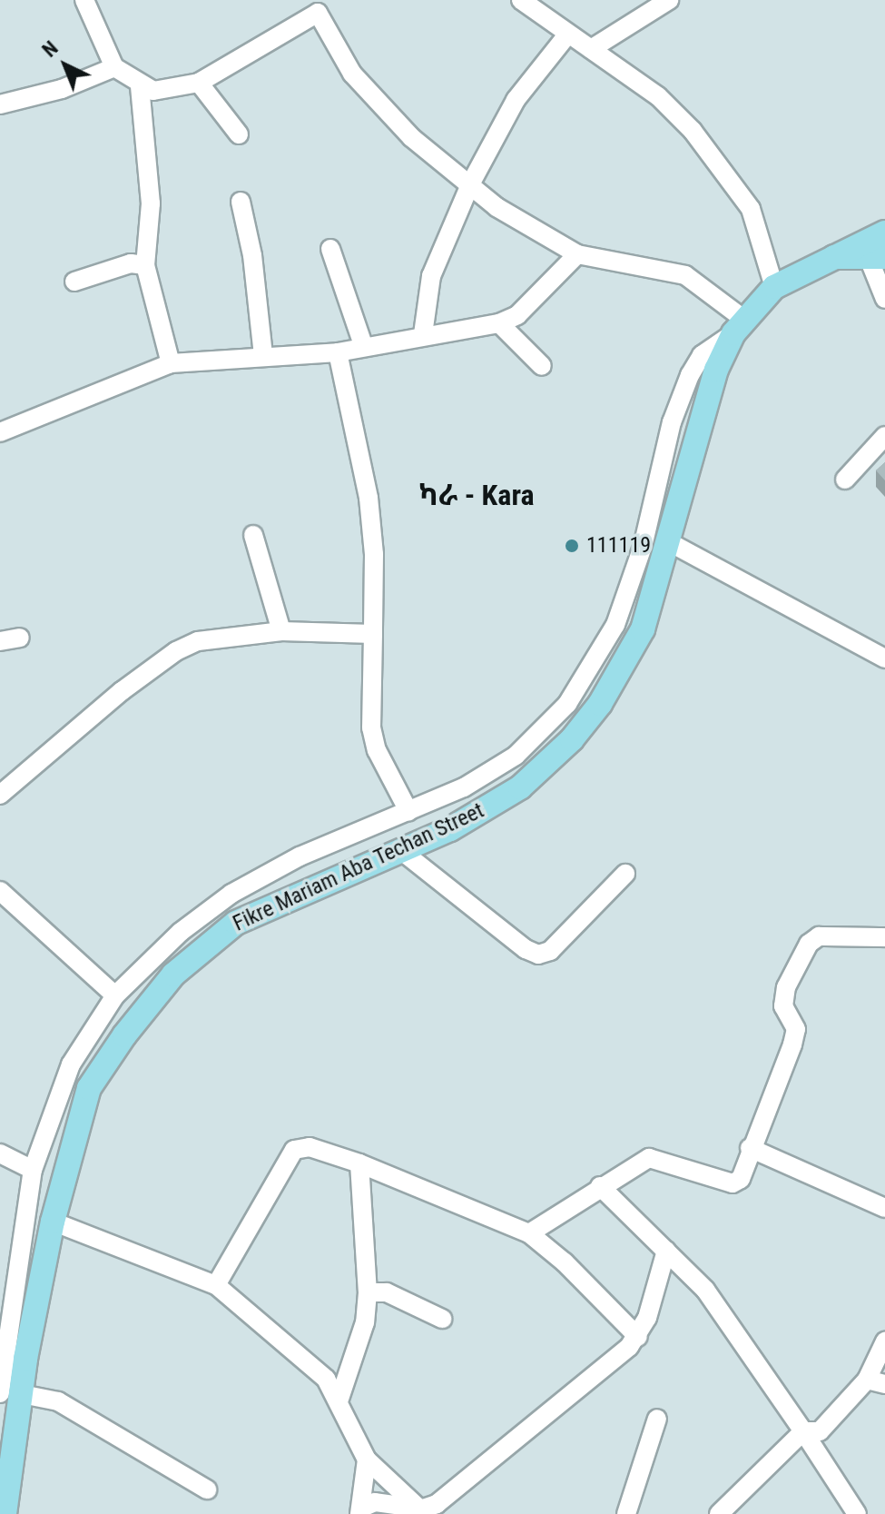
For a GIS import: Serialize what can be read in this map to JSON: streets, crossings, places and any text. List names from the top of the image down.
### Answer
{
  "streets": {
    "main road": ["Fikre Mariam Aba Techan Street"]
  },
  "districts": ["ካራ - Kara"],
  "places": ["111119"],
  "north": "top left"
}
